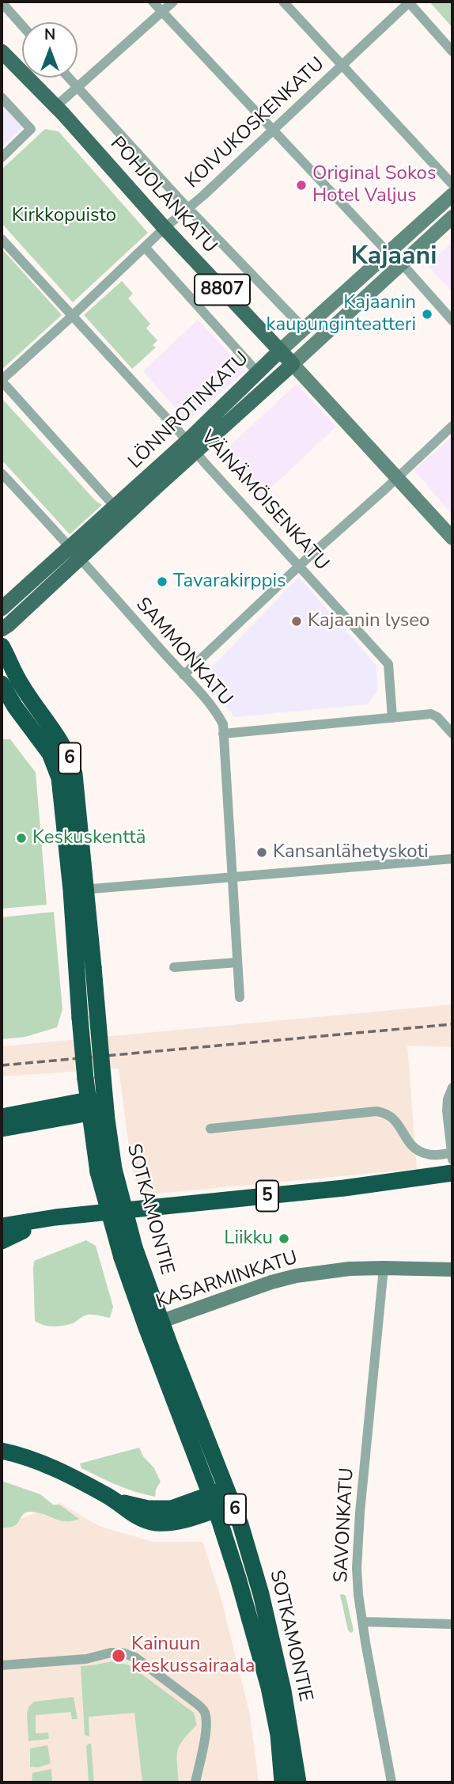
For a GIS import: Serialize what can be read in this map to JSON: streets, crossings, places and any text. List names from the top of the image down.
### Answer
{
  "streets": {
    "highway": ["6", "5", "SOTKAMONTIE"],
    "main road": ["POHJOLANKATU", "8807", "LÖNNROTINKATU"],
    "street": [
      "KOIVUKOSKENKATU",
      "VÄINÄMÖISENKATU",
      "SAMMONKATU",
      "KASARMINKATU",
      "SAVONKATU"
    ]
  },
  "crossings": [
    ["KOIVUKOSKENKATU", "POHJOLANKATU"],
    ["KOIVUKOSKENKATU", "VÄINÄMÖISENKATU"],
    ["POHJOLANKATU", "LÖNNROTINKATU"],
    ["LÖNNROTINKATU", "VÄINÄMÖISENKATU"],
    ["LÖNNROTINKATU", "SAMMONKATU"],
    ["SOTKAMONTIE", "KASARMINKATU"],
    ["KASARMINKATU", "SAVONKATU"]
  ],
  "districts": ["Kajaani"],
  "parks": ["Kirkkopuisto"],
  "places": [
    "Original Sokos Hotel Valjus",
    "Kajaanin kaupunginteatteri",
    "Tavarakirppis",
    "Kajaanin lyseo",
    "Keskuskenttä",
    "Kansanlähetyskoti",
    "Liikku",
    "Kainuun keskussairaala"
  ],
  "north": "top"
}
